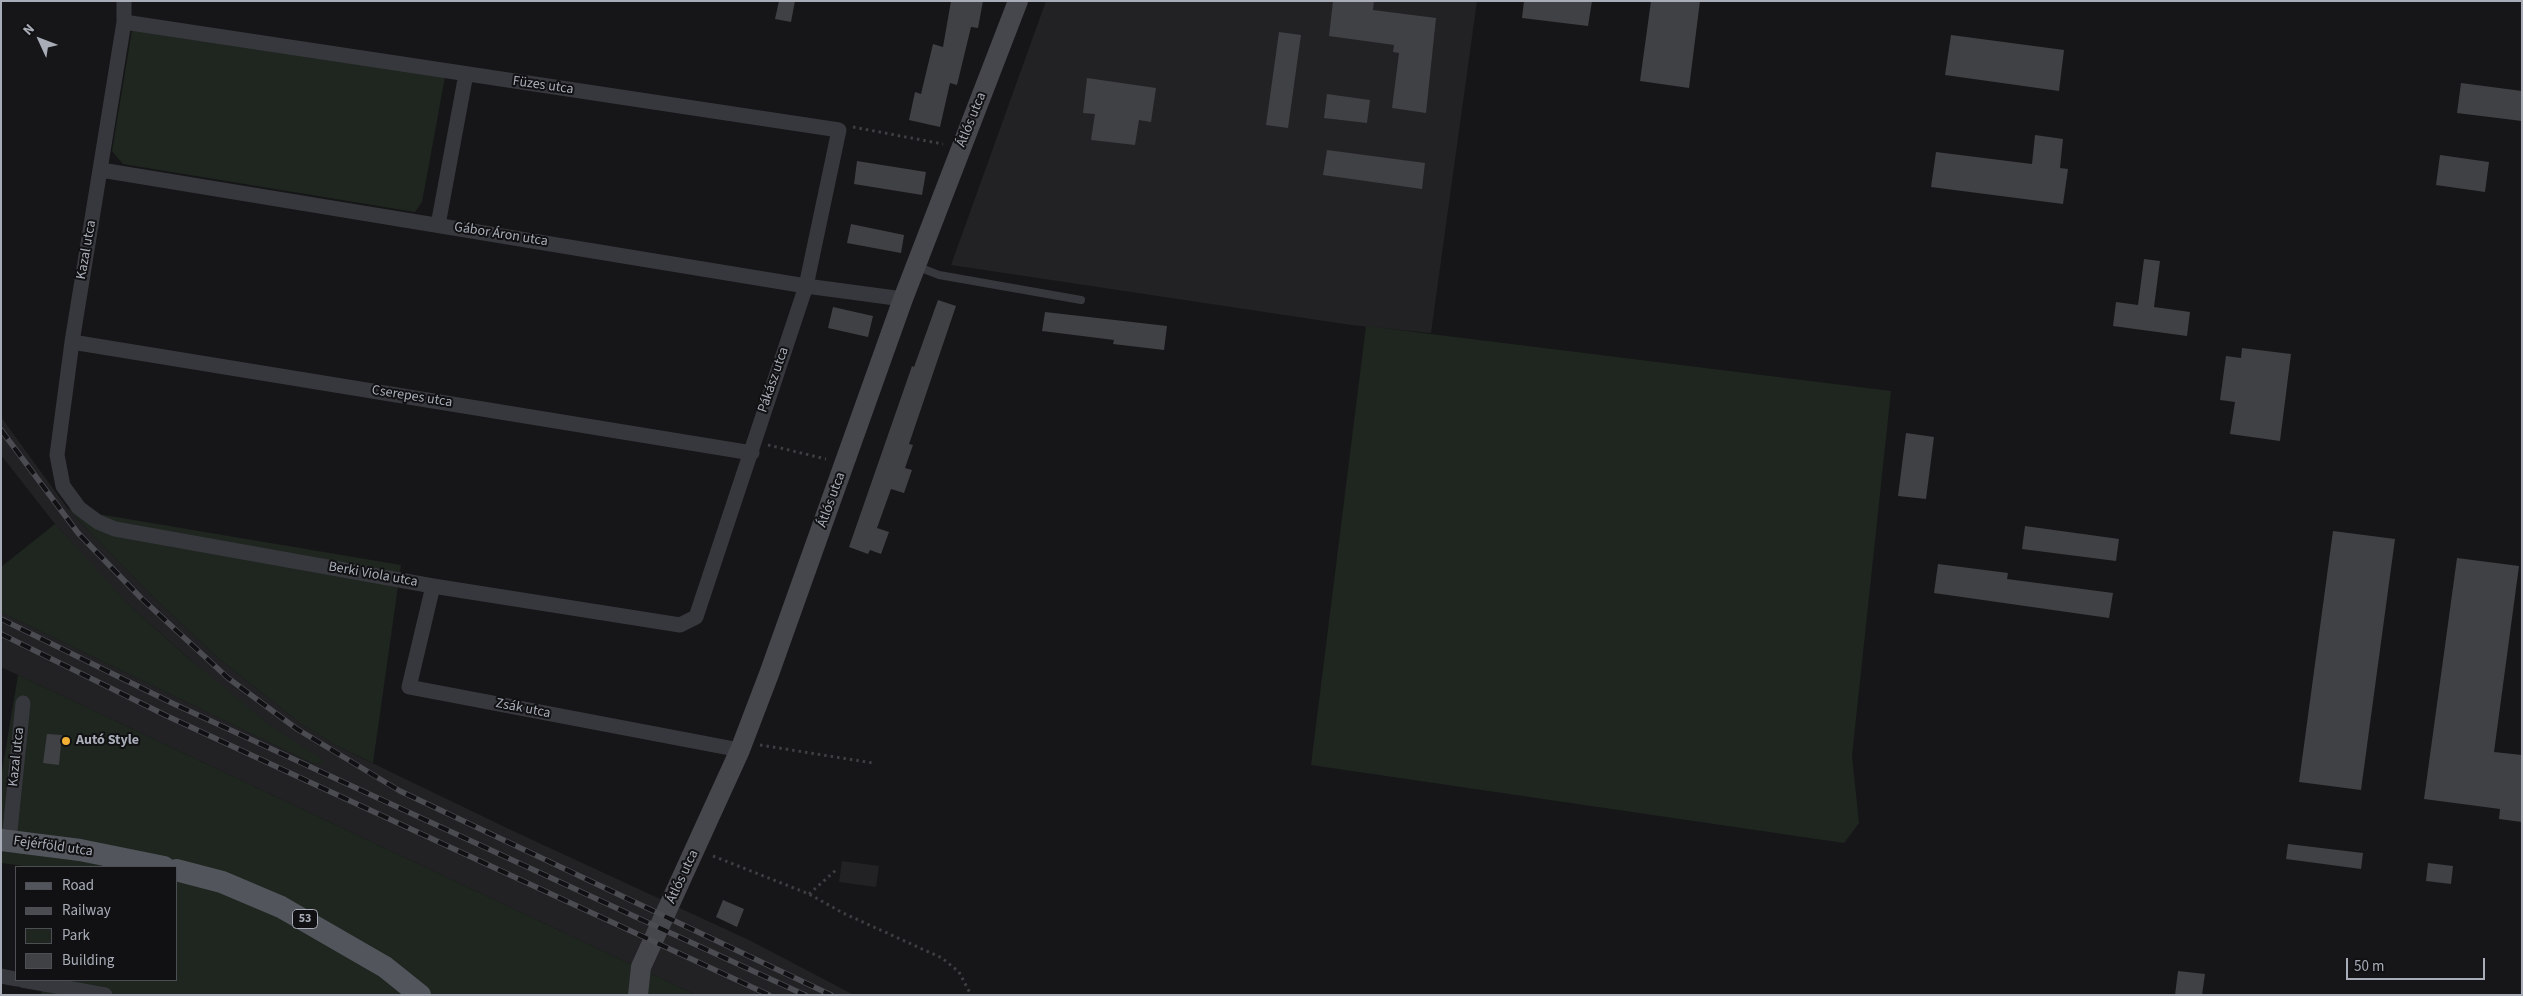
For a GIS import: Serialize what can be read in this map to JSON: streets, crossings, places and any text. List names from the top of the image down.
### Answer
{
  "streets": {
    "main road": ["Fejérföld utca", "53"],
    "street": [
      "Füzes utca",
      "Átlós utca",
      "Gábor Áron utca",
      "Kazal utca",
      "Pákász utca",
      "Cserepes utca",
      "Berki Viola utca",
      "Zsák utca"
    ]
  },
  "crossings": [
    ["Füzes utca", "Kazal utca"],
    ["Füzes utca", "Pákász utca"],
    ["Átlós utca", "Gábor Áron utca"],
    ["Átlós utca", "Zsák utca"],
    ["Gábor Áron utca", "Kazal utca"],
    ["Gábor Áron utca", "Pákász utca"],
    ["Kazal utca", "Cserepes utca"],
    ["Kazal utca", "Berki Viola utca"],
    ["Kazal utca", "Fejérföld utca"],
    ["Pákász utca", "Cserepes utca"],
    ["Pákász utca", "Berki Viola utca"],
    ["Berki Viola utca", "Zsák utca"]
  ],
  "places": ["Autó Style"],
  "legend": [
    "Road",
    "Railway",
    "Park",
    "Building"
  ],
  "scale_bar": "50 m",
  "north": "top left"
}
